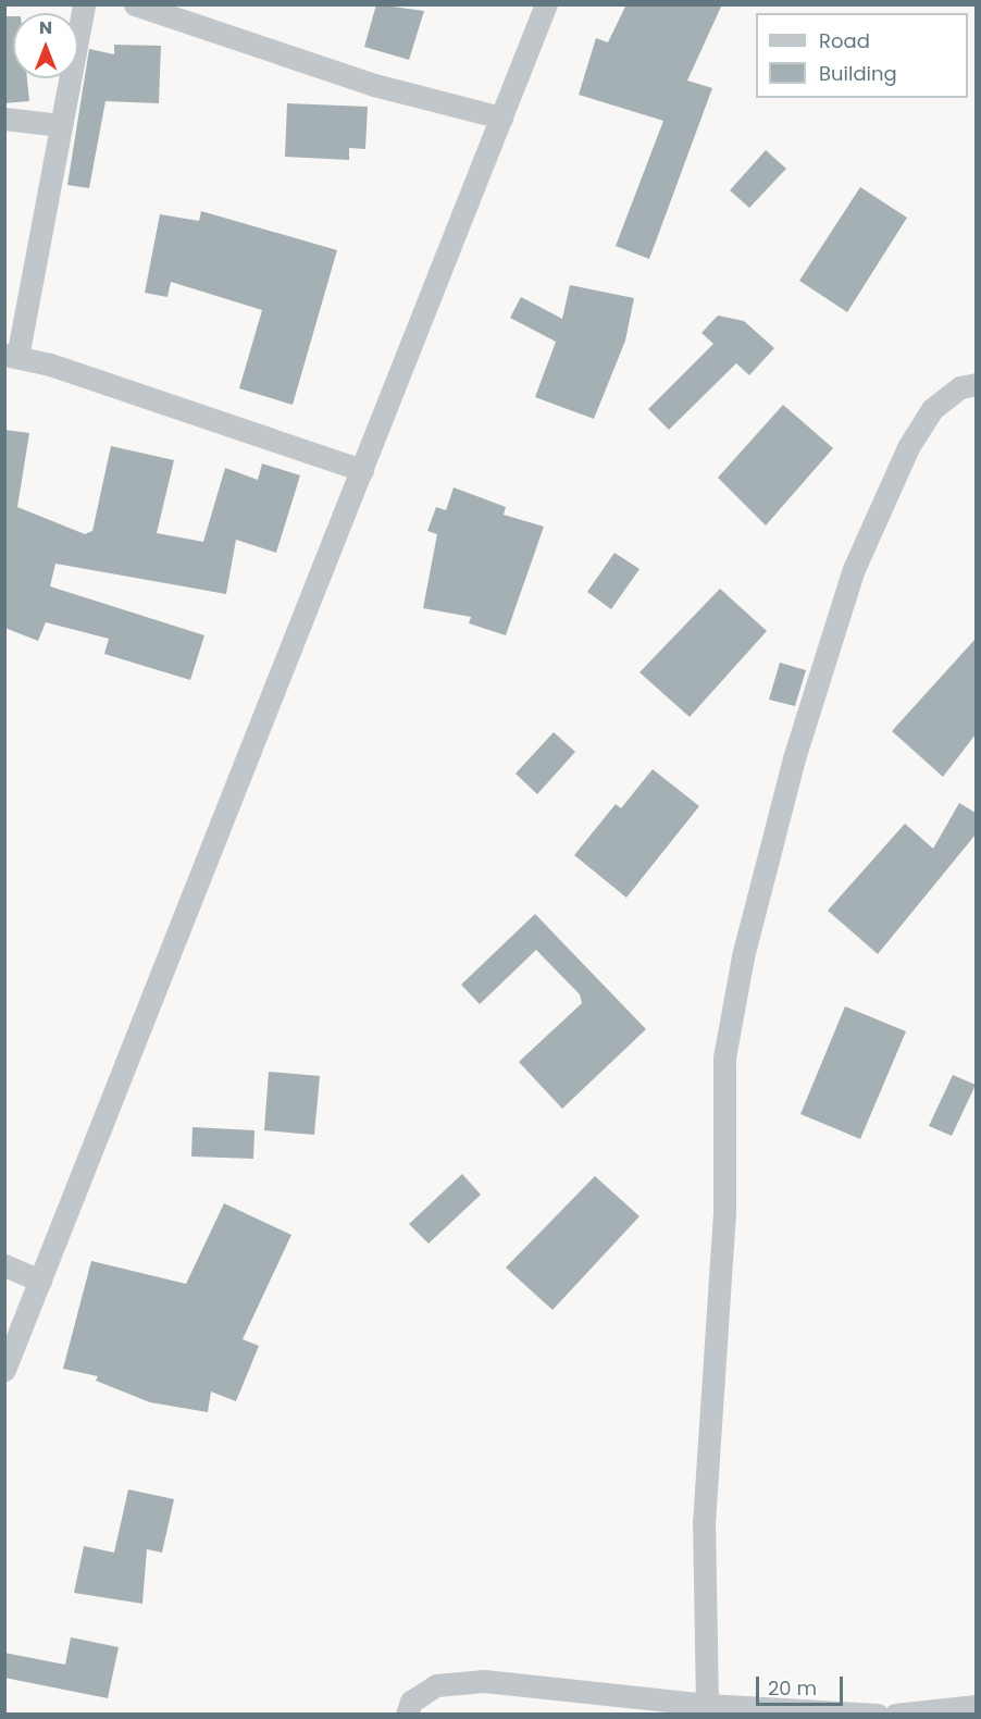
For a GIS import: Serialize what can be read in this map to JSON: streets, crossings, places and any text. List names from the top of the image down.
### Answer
{
  "legend": ["Road", "Building"],
  "scale_bar": "20 m",
  "north": "top"
}
